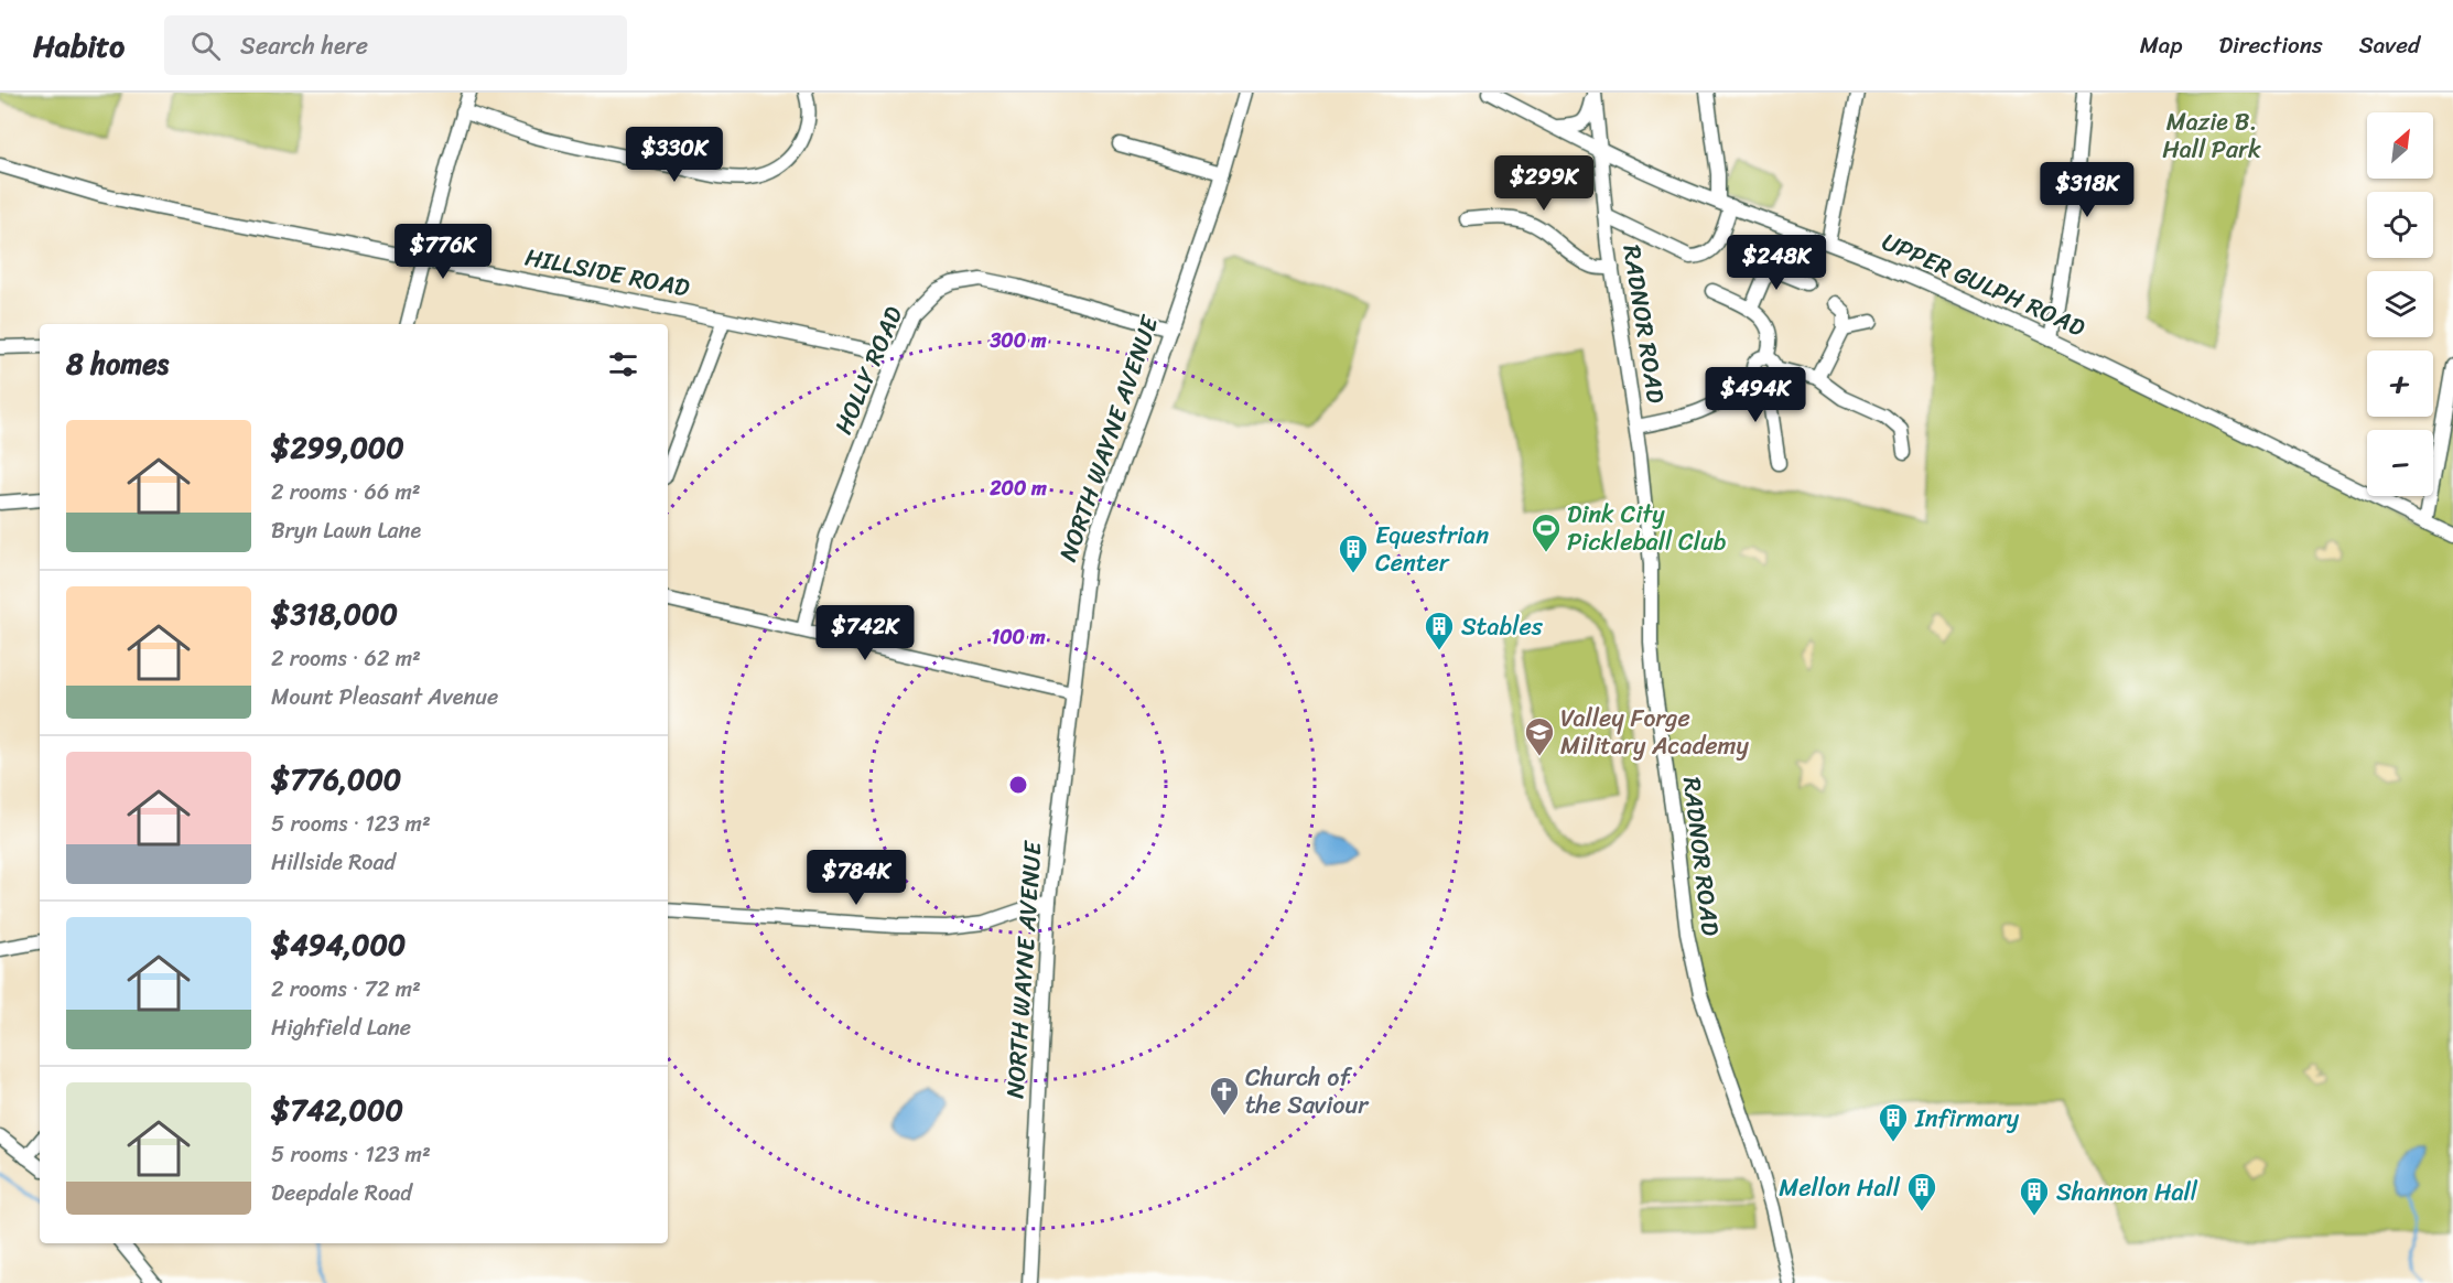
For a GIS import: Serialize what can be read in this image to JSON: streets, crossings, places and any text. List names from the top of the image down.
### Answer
{
  "streets": {
    "street": [
      "HILLSIDE ROAD",
      "UPPER GULPH ROAD",
      "RADNOR ROAD",
      "HOLLY ROAD",
      "NORTH WAYNE AVENUE"
    ]
  },
  "crossings": [
    ["HILLSIDE ROAD", "HOLLY ROAD"],
    ["UPPER GULPH ROAD", "RADNOR ROAD"],
    ["HOLLY ROAD", "NORTH WAYNE AVENUE"]
  ],
  "parks": ["Mazie B. Hall Park"],
  "places": {
    "sports": ["Dink City Pickleball Club"],
    "building": [
      "Equestrian Center",
      "Stables",
      "Infirmary",
      "Mellon Hall",
      "Shannon Hall"
    ],
    "school or university": ["Valley Forge Military Academy"],
    "church": ["Church of the Saviour"]
  },
  "north": "top right",
  "page": {
    "header": "Habito",
    "search": "Search here",
    "nav": ["Map", "Directions", "Saved"],
    "map_buttons": ["+", "−"],
    "price": [
      "$330K",
      "$299K",
      "$318K",
      "$776K",
      "$248K",
      "$494K",
      "$742K",
      "$784K"
    ],
    "heading": "8 homes",
    "list": [
      {
        "name": "$299,000",
        "note": "2 rooms · 66 m² · Bryn Lawn Lane"
      },
      {
        "name": "$318,000",
        "note": "2 rooms · 62 m² · Mount Pleasant Avenue"
      },
      {
        "name": "$776,000",
        "note": "5 rooms · 123 m² · Hillside Road"
      },
      {
        "name": "$494,000",
        "note": "2 rooms · 72 m² · Highfield Lane"
      },
      {
        "name": "$742,000",
        "note": "5 rooms · 123 m² · Deepdale Road"
      }
    ]
  },
  "rings": ["300 m", "200 m", "100 m"]
}
